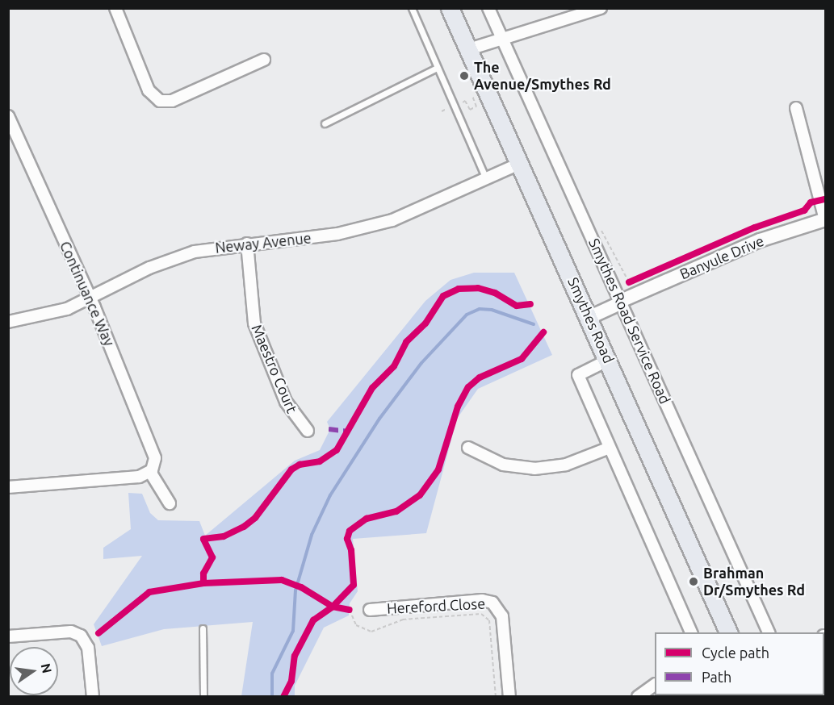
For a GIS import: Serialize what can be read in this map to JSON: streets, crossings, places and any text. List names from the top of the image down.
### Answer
{
  "streets": {
    "main road": ["Smythes Road"],
    "street": [
      "Neway Avenue",
      "Banyule Drive",
      "Continuance Way",
      "Smythes Road Service Road",
      "Maestro Court",
      "Hereford Close"
    ]
  },
  "crossings": [
    ["Neway Avenue", "Continuance Way"],
    ["Neway Avenue", "Smythes Road"],
    ["Neway Avenue", "Maestro Court"],
    ["Banyule Drive", "Smythes Road"],
    ["Banyule Drive", "Smythes Road Service Road"]
  ],
  "places": ["The Avenue/Smythes Rd", "Brahman Dr/Smythes Rd"],
  "legend": ["Cycle path", "Path"],
  "north": "right"
}
